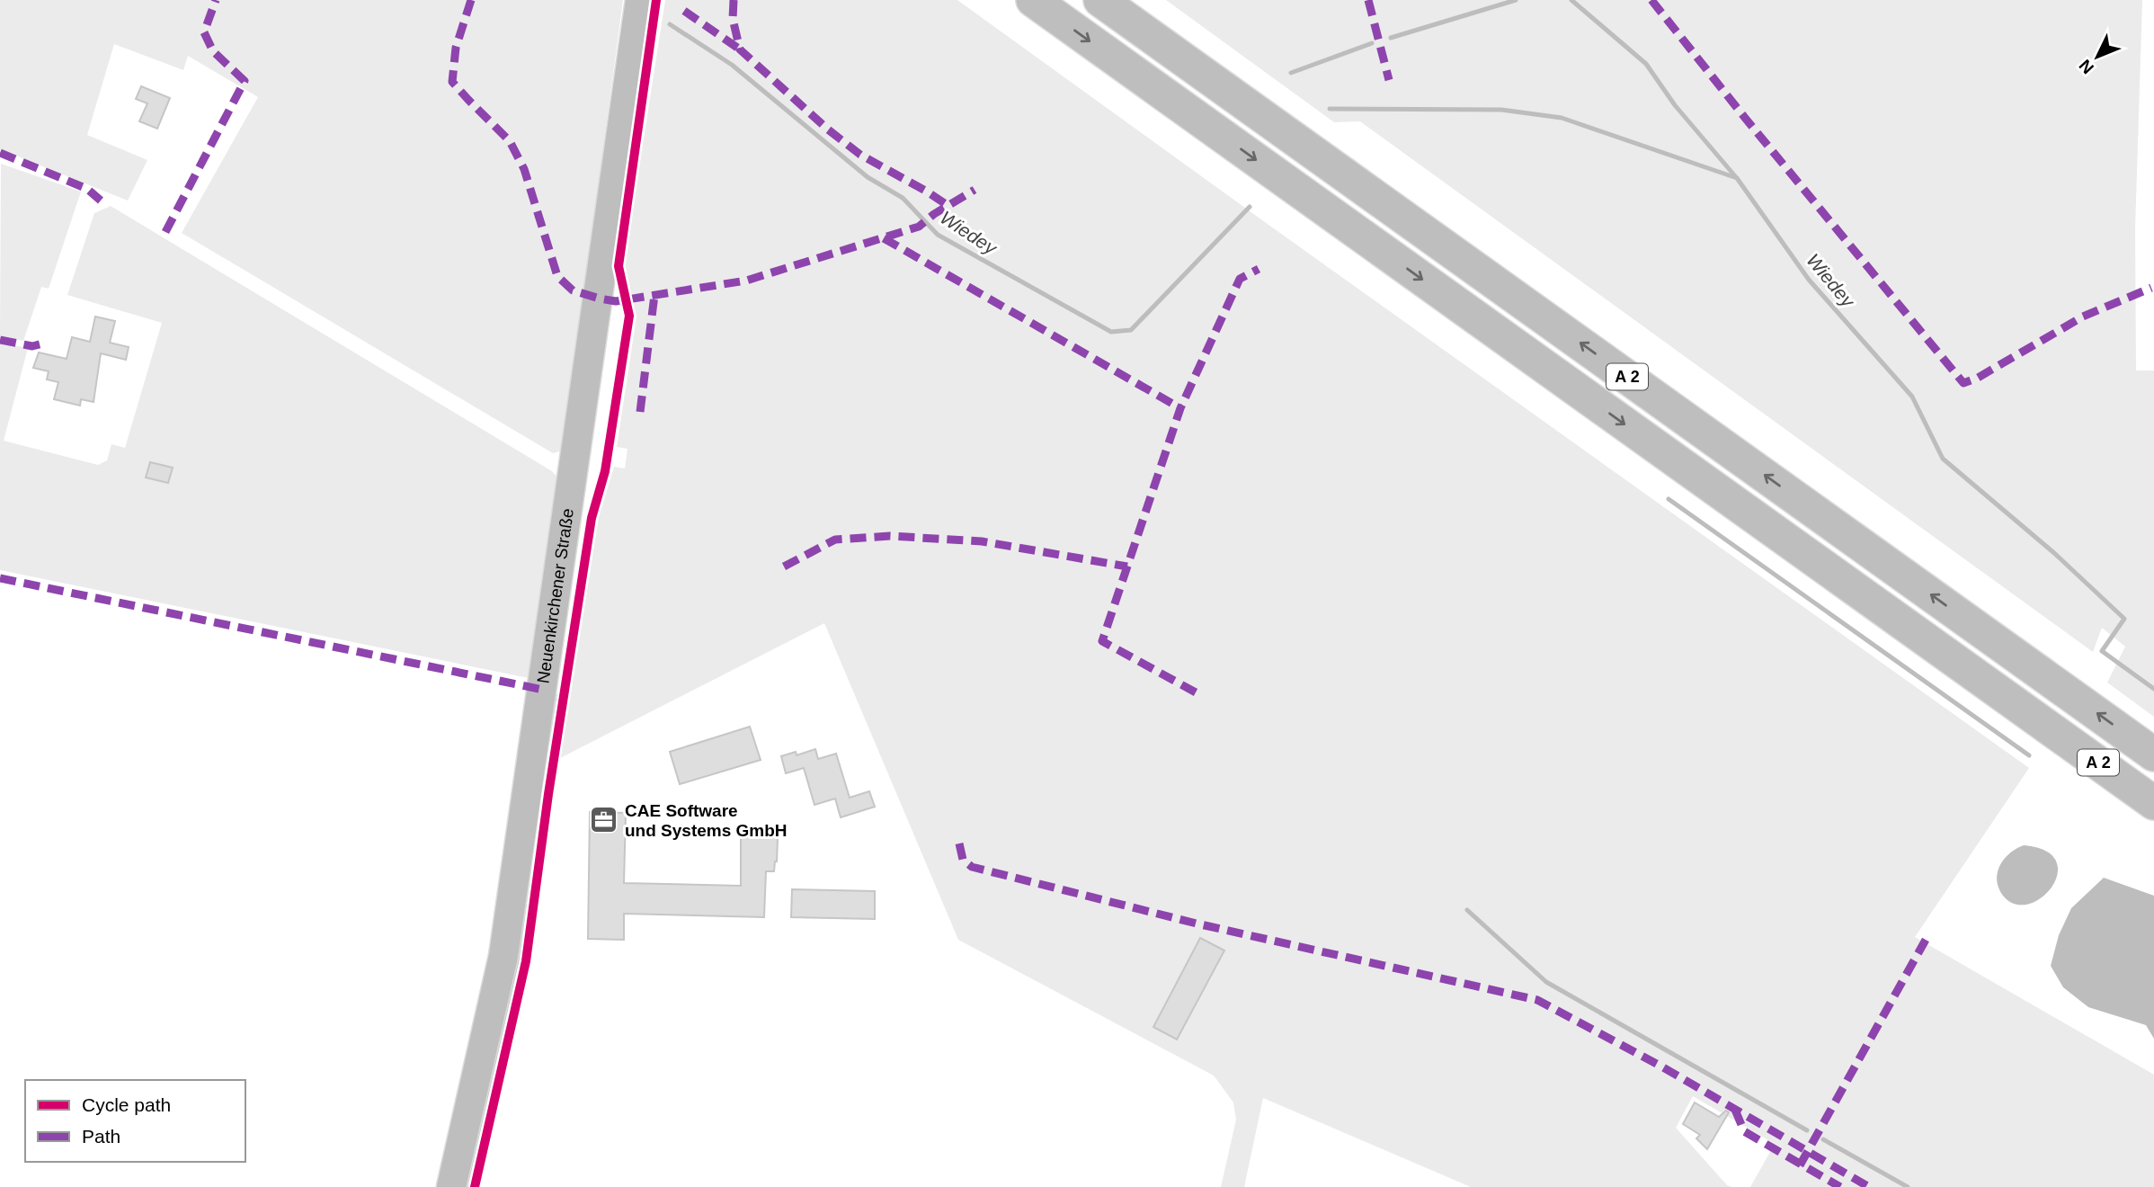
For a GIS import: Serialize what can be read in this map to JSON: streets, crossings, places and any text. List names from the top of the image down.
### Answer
{
  "streets": {
    "highway": ["A 2"],
    "main road": ["Neuenkirchener Straße"]
  },
  "water": ["Wiedey"],
  "places": {
    "office": ["CAE Software und Systems GmbH"]
  },
  "legend": ["Cycle path", "Path"],
  "north": "bottom left"
}
